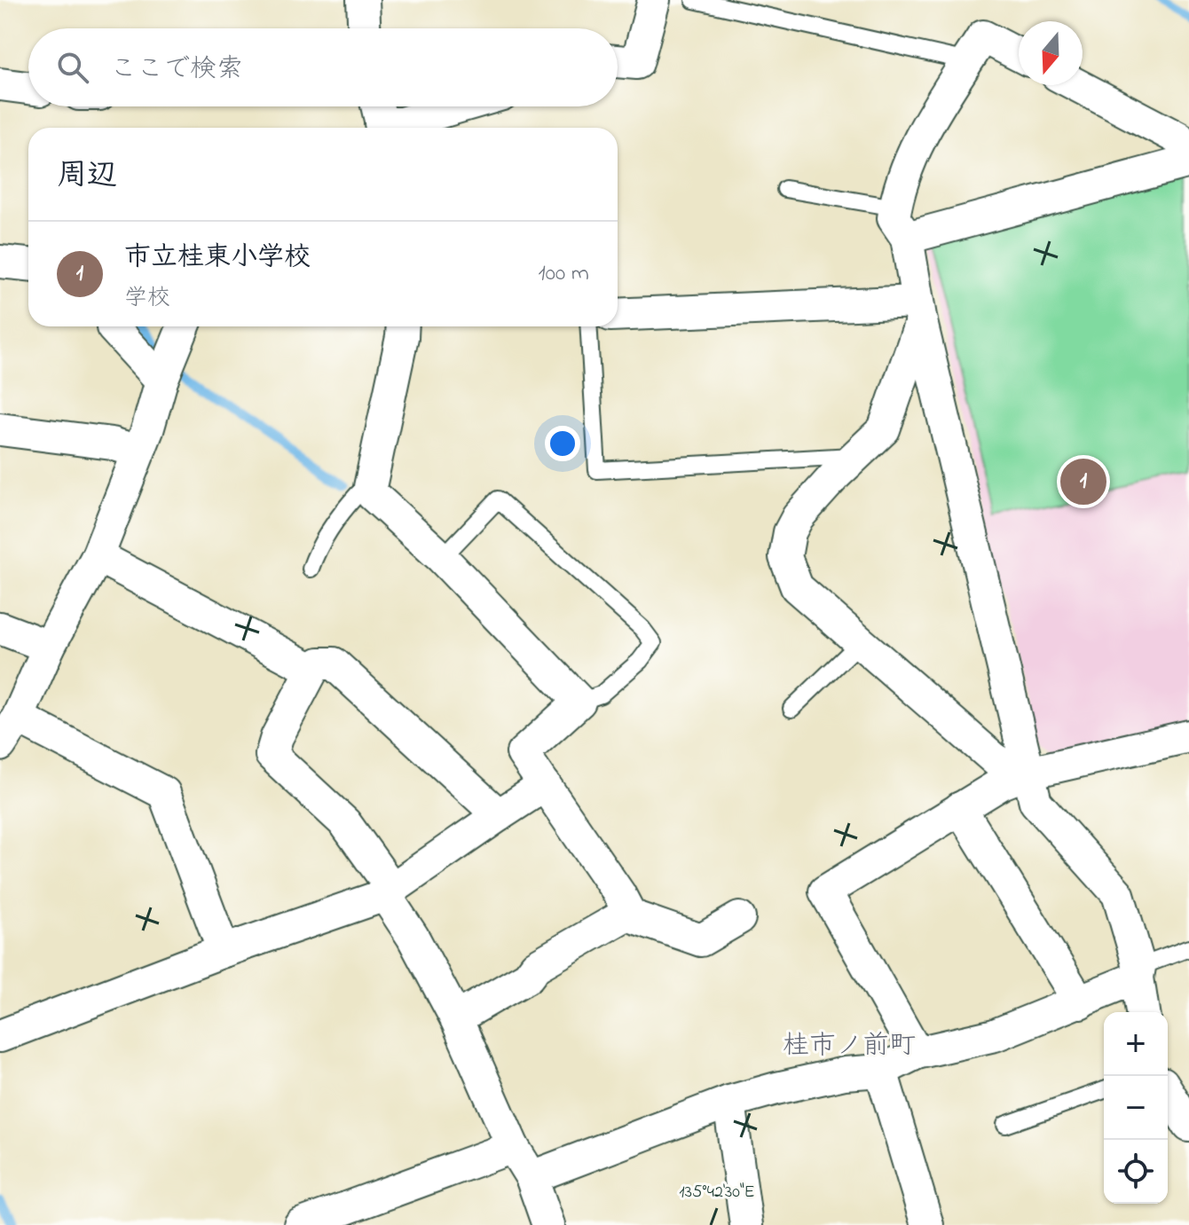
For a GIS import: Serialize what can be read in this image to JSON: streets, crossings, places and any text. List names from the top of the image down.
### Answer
{
  "districts": ["桂市ノ前町"],
  "north": "bottom",
  "page": {
    "search": "ここで検索",
    "heading": "周辺",
    "list": [
      {
        "mark": "1",
        "name": "市立桂東小学校",
        "note": "学校",
        "value": "100 m"
      }
    ],
    "pins": "1",
    "map_buttons": ["+", "−"]
  },
  "coordinates": ["135°42'30\"E"]
}
